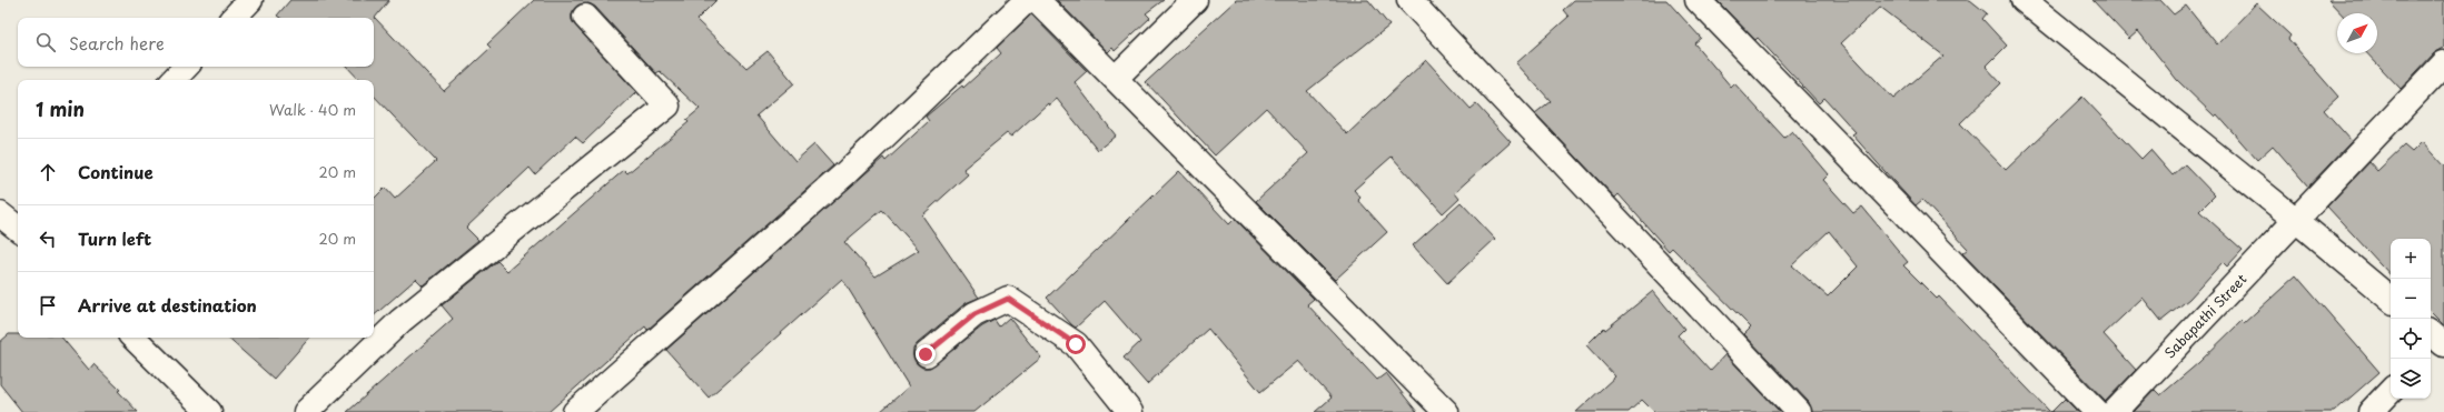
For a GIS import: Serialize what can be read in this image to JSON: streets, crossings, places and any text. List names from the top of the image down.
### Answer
{
  "streets": {
    "street": ["Sabapathi Street"]
  },
  "north": "top right",
  "page": {
    "search": "Search here",
    "heading": ["1 min", "Walk · 40 m"],
    "list": [
      ["Continue", "20 m"],
      ["Turn left", "20 m"],
      "Arrive at destination"
    ],
    "map_buttons": ["+", "−"]
  }
}
